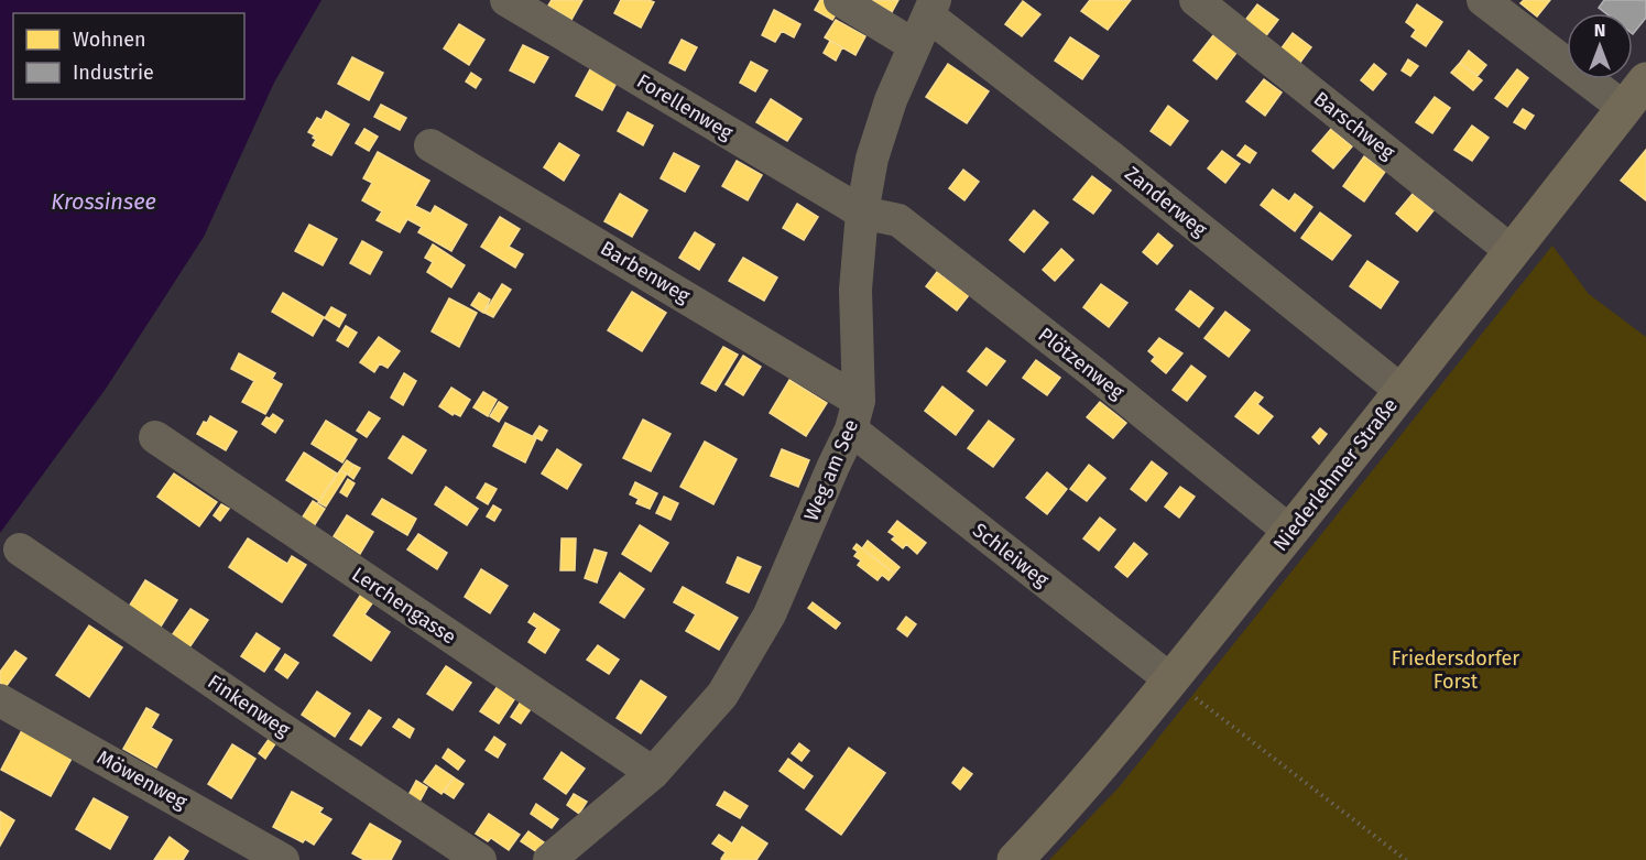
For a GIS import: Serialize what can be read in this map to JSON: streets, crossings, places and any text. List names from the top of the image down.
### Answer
{
  "streets": {
    "main road": ["Niederlehmer Straße"],
    "lane": [
      "Forellenweg",
      "Barschweg",
      "Zanderweg",
      "Barbenweg",
      "Plötzenweg",
      "Weg am See",
      "Schleiweg",
      "Lerchengasse",
      "Finkenweg",
      "Möwenweg"
    ]
  },
  "crossings": [
    ["Forellenweg", "Plötzenweg"],
    ["Forellenweg", "Weg am See"],
    ["Barschweg", "Niederlehmer Straße"],
    ["Zanderweg", "Weg am See"],
    ["Zanderweg", "Niederlehmer Straße"],
    ["Barbenweg", "Weg am See"],
    ["Barbenweg", "Schleiweg"],
    ["Plötzenweg", "Weg am See"],
    ["Plötzenweg", "Niederlehmer Straße"],
    ["Weg am See", "Schleiweg"],
    ["Weg am See", "Lerchengasse"],
    ["Niederlehmer Straße", "Schleiweg"]
  ],
  "water": ["Krossinsee"],
  "parks": ["Friedersdorfer Forst"],
  "legend": ["Wohnen", "Industrie"],
  "north": "top"
}
